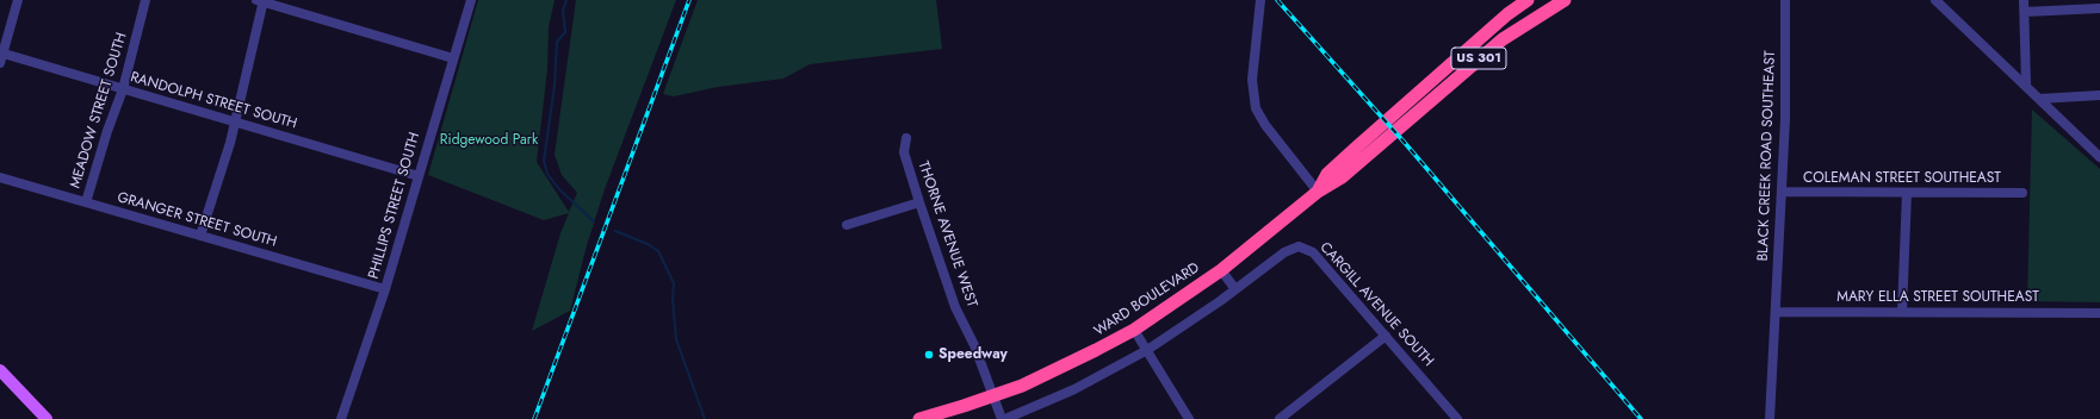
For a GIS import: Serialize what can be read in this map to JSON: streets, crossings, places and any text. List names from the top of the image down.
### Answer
{
  "streets": {
    "highway": ["US 301", "WARD BOULEVARD"],
    "street": [
      "RANDOLPH STREET SOUTH",
      "MEADOW STREET SOUTH",
      "BLACK CREEK ROAD SOUTHEAST",
      "COLEMAN STREET SOUTHEAST",
      "PHILLIPS STREET SOUTH",
      "GRANGER STREET SOUTH",
      "THORNE AVENUE WEST",
      "MARY ELLA STREET SOUTHEAST",
      "CARGILL AVENUE SOUTH"
    ]
  },
  "crossings": [
    ["RANDOLPH STREET SOUTH", "MEADOW STREET SOUTH"],
    ["RANDOLPH STREET SOUTH", "PHILLIPS STREET SOUTH"],
    ["MEADOW STREET SOUTH", "GRANGER STREET SOUTH"],
    ["BLACK CREEK ROAD SOUTHEAST", "COLEMAN STREET SOUTHEAST"],
    ["BLACK CREEK ROAD SOUTHEAST", "MARY ELLA STREET SOUTHEAST"],
    ["PHILLIPS STREET SOUTH", "GRANGER STREET SOUTH"],
    ["THORNE AVENUE WEST", "WARD BOULEVARD"]
  ],
  "parks": ["Ridgewood Park"],
  "places": ["Speedway"]
}
